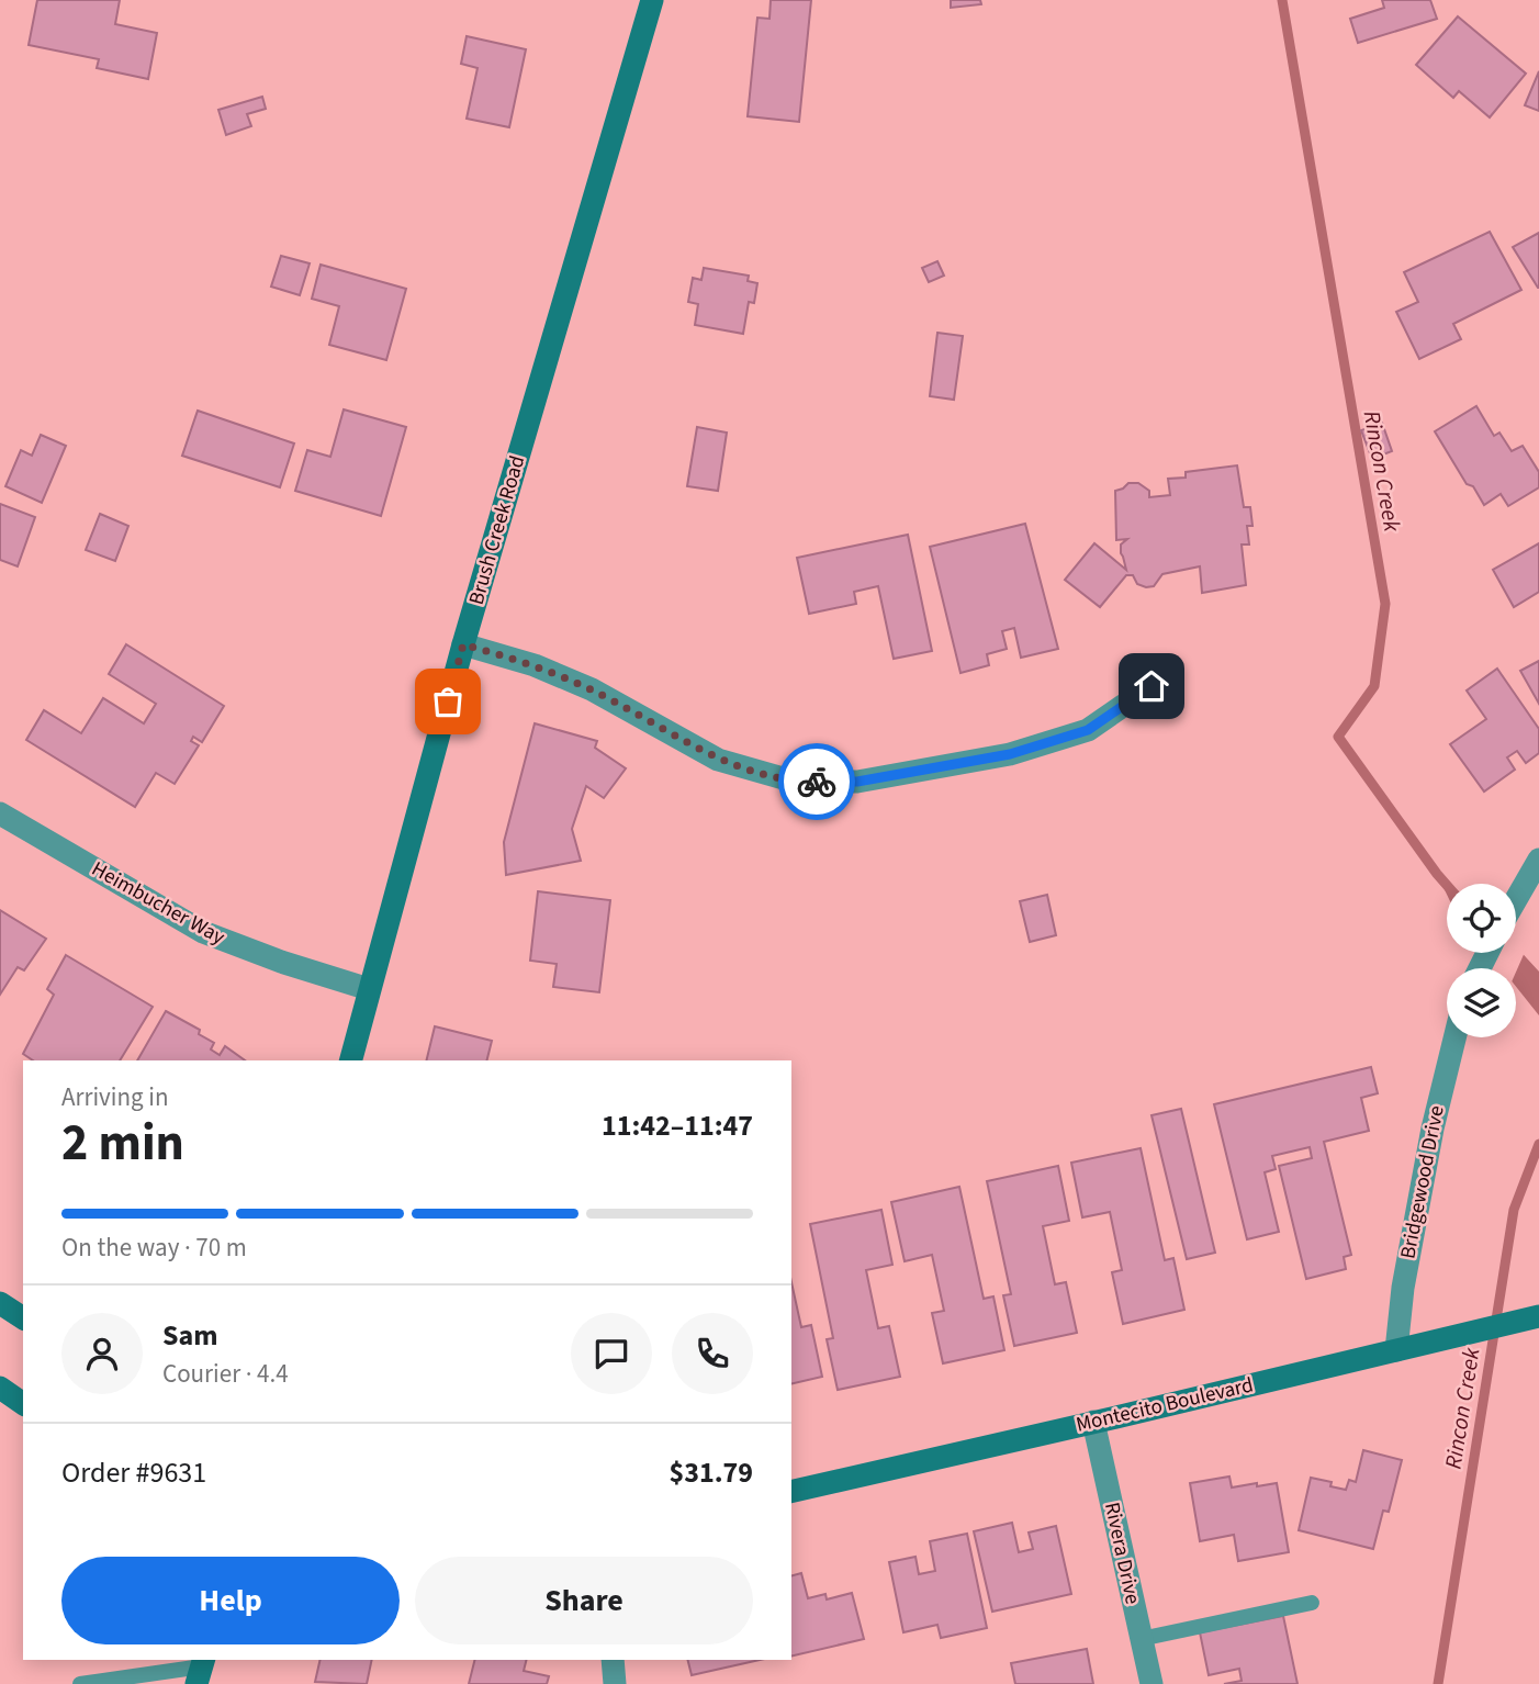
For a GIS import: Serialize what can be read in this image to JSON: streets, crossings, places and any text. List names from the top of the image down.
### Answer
{
  "streets": {
    "street": [
      "Brush Creek Road",
      "Heimbucher Way",
      "Bridgewood Drive",
      "Montecito Boulevard",
      "Rivera Drive"
    ]
  },
  "crossings": [
    ["Brush Creek Road", "Heimbucher Way"],
    ["Bridgewood Drive", "Montecito Boulevard"],
    ["Montecito Boulevard", "Rivera Drive"]
  ],
  "water": ["Rincon Creek"],
  "page": {
    "heading": ["2 min", "Arriving in", "11:42–11:47"],
    "panel": [
      "Sam",
      "Courier · 4.4",
      "Order #9631",
      "$31.79"
    ],
    "bar": "On the way · 70 m",
    "buttons": ["Help", "Share"]
  }
}
